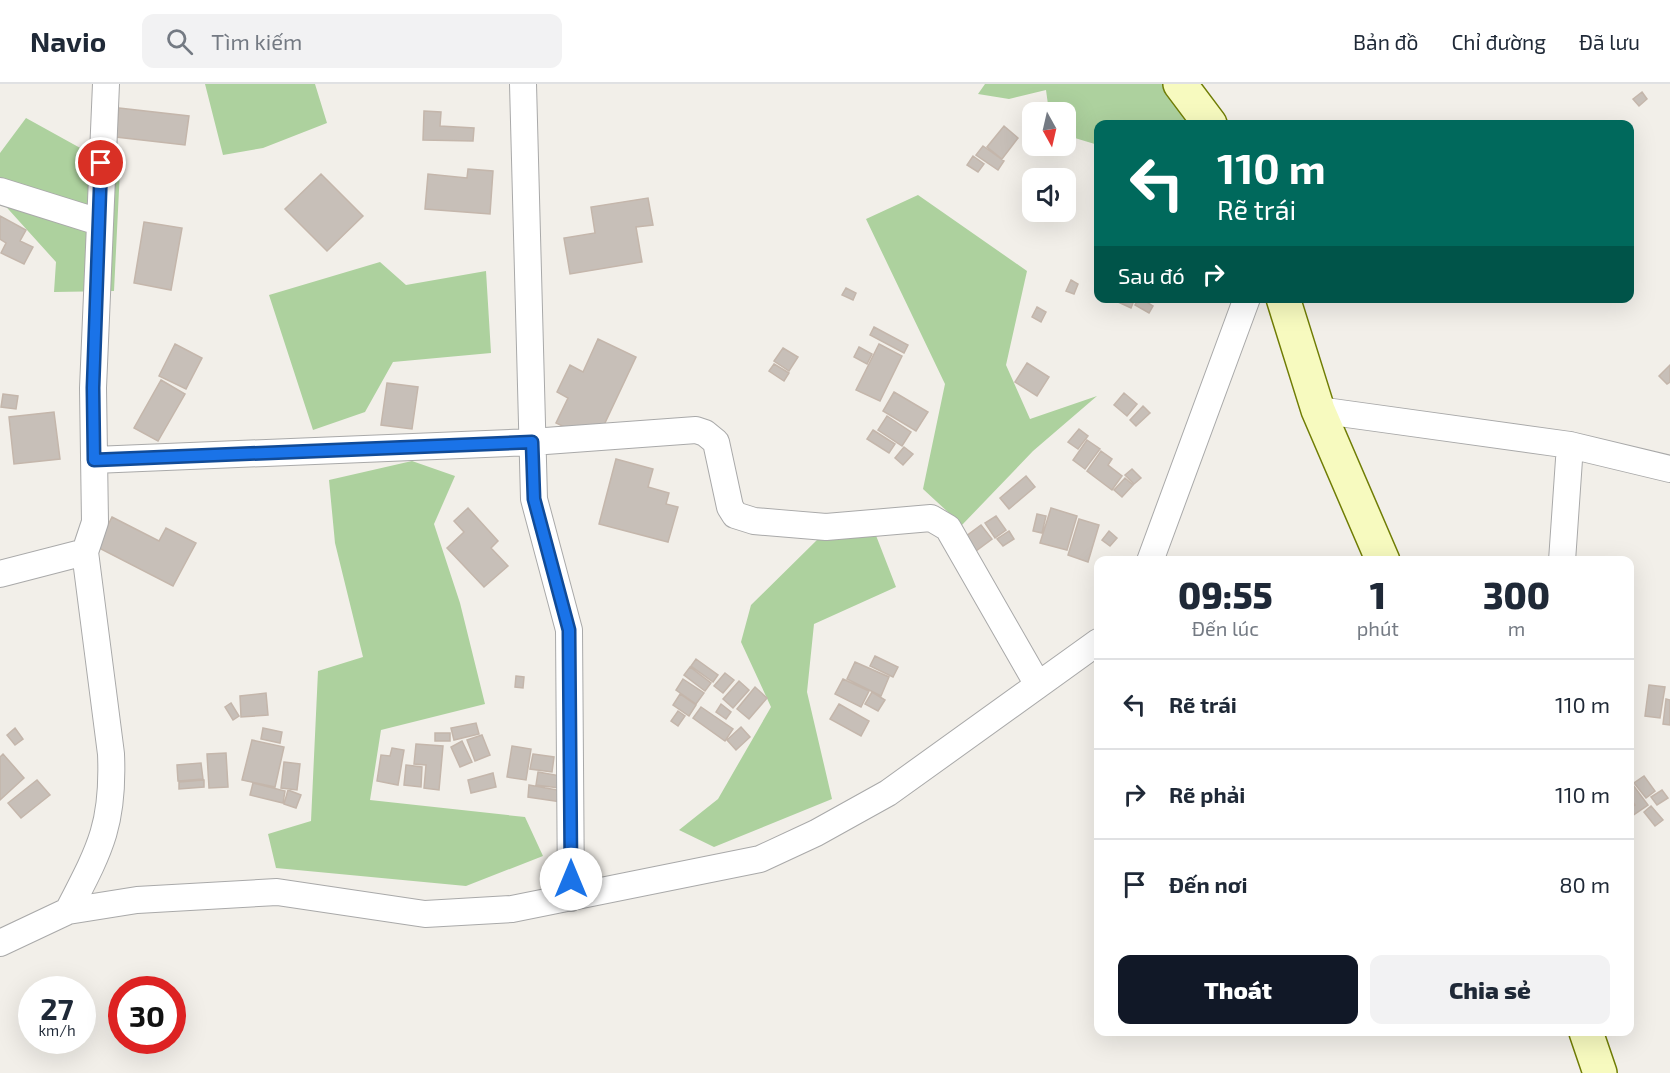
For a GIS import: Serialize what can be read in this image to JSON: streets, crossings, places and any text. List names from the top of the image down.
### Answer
{
  "north": "bottom",
  "page": {
    "header": "Navio",
    "search": "Tìm kiếm",
    "nav": ["Bản đồ", "Chỉ đường", "Đã lưu"],
    "turn": ["110 m", "Rẽ trái"],
    "then": "Sau đó",
    "eta": [
      "09:55",
      "Đến lúc",
      "1",
      "phút",
      "300",
      "m"
    ],
    "list": [
      {
        "name": "Rẽ trái",
        "value": "110 m"
      },
      {
        "name": "Rẽ phải",
        "value": "110 m"
      },
      {
        "name": "Đến nơi",
        "value": "80 m"
      }
    ],
    "buttons": ["Thoát", "Chia sẻ"],
    "speed": "27 km/h",
    "limit": "30"
  }
}
